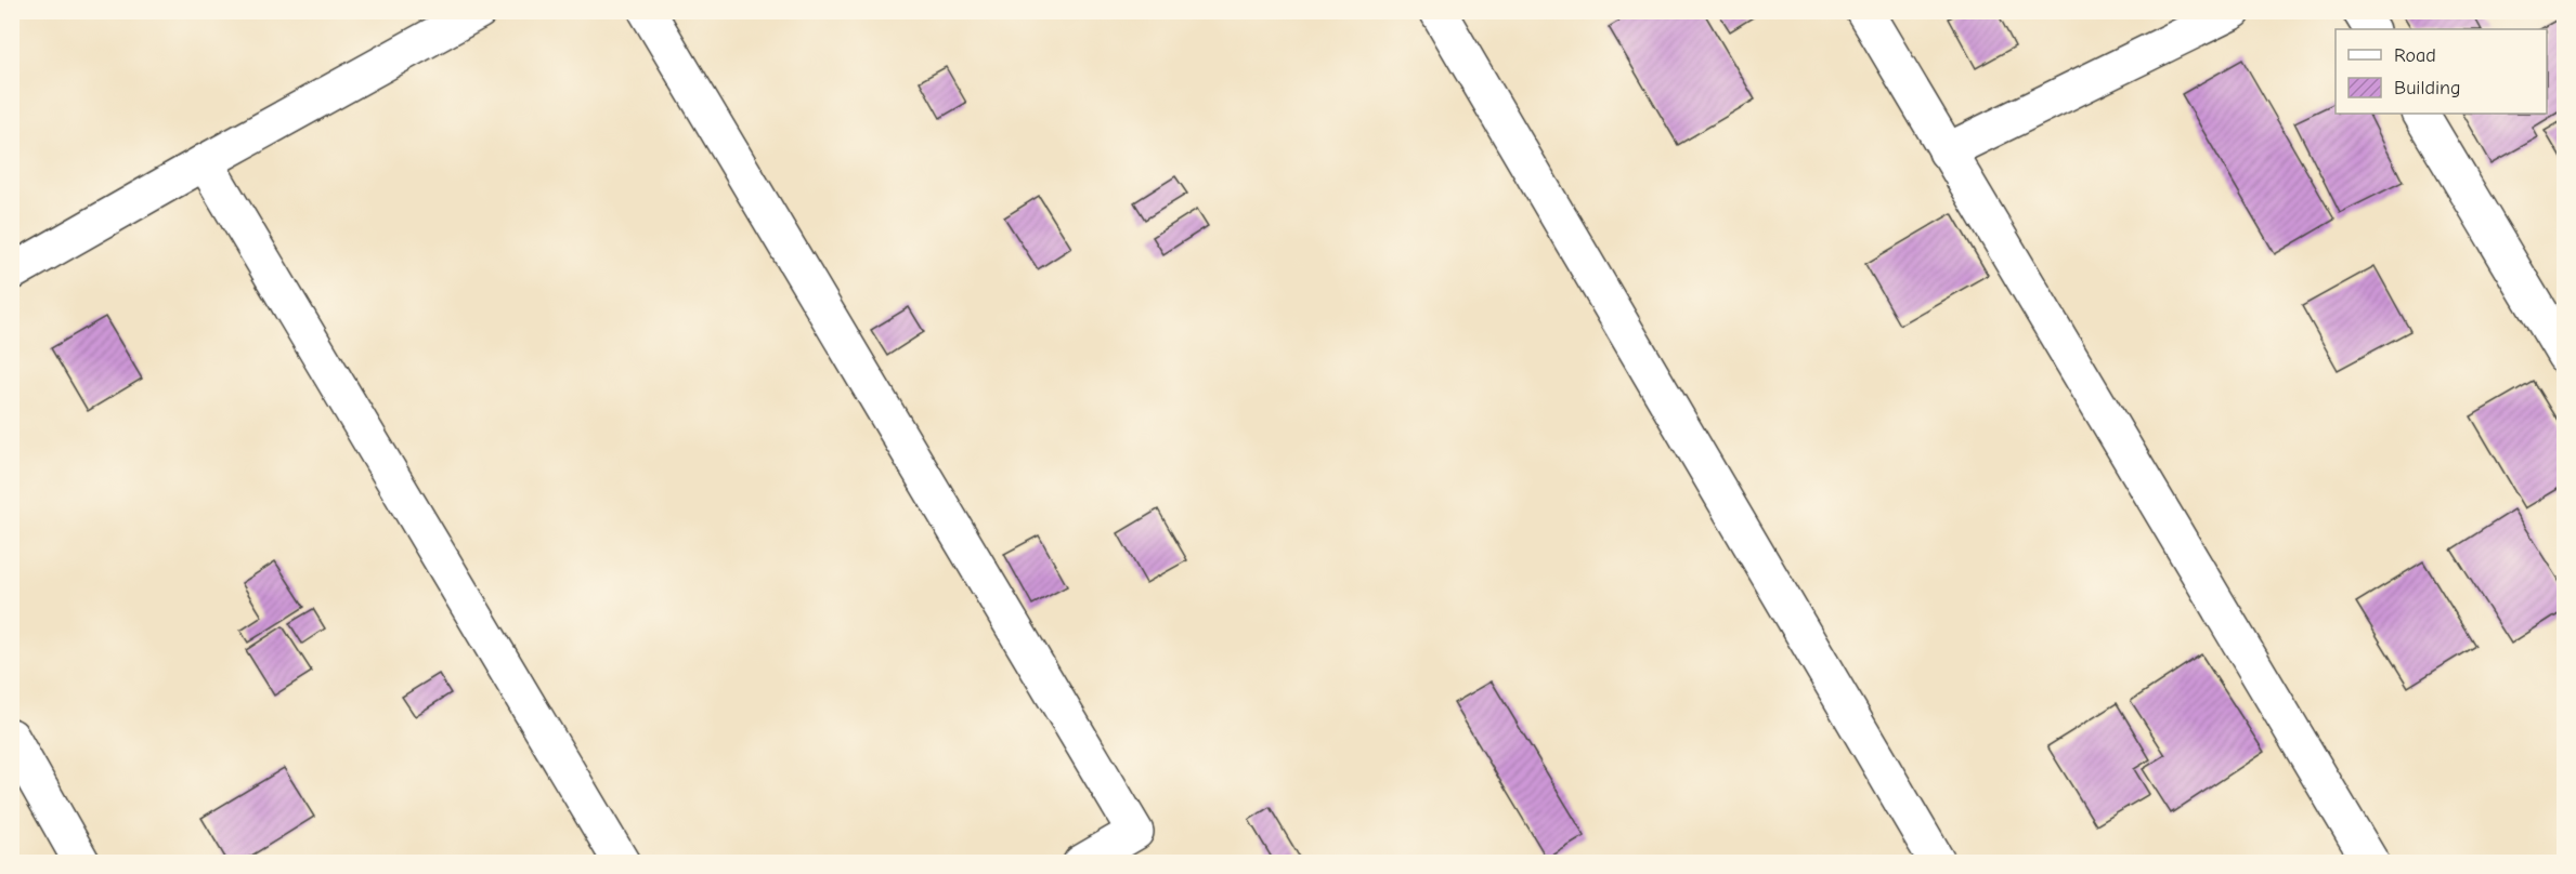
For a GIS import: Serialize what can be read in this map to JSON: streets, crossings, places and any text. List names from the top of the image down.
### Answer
{
  "legend": ["Road", "Building"]
}
